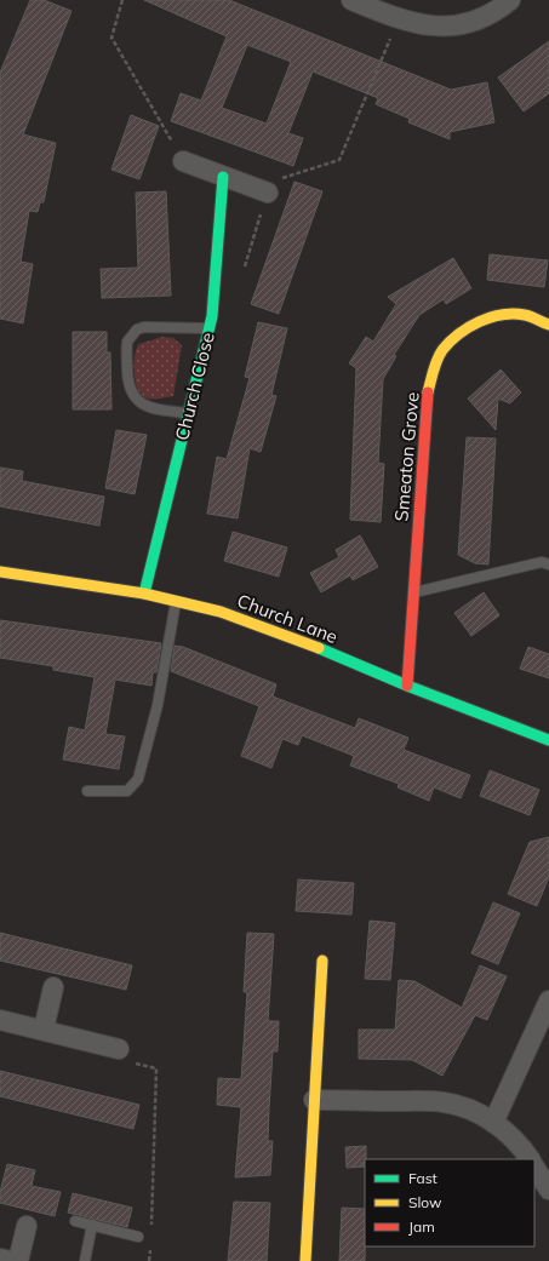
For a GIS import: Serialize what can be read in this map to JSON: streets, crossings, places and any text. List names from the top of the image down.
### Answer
{
  "streets": {
    "street": ["Church Close", "Smeaton Grove", "Church Lane"]
  },
  "crossings": [
    ["Church Close", "Church Lane"],
    ["Smeaton Grove", "Church Lane"]
  ],
  "legend": ["Fast", "Slow", "Jam"]
}
